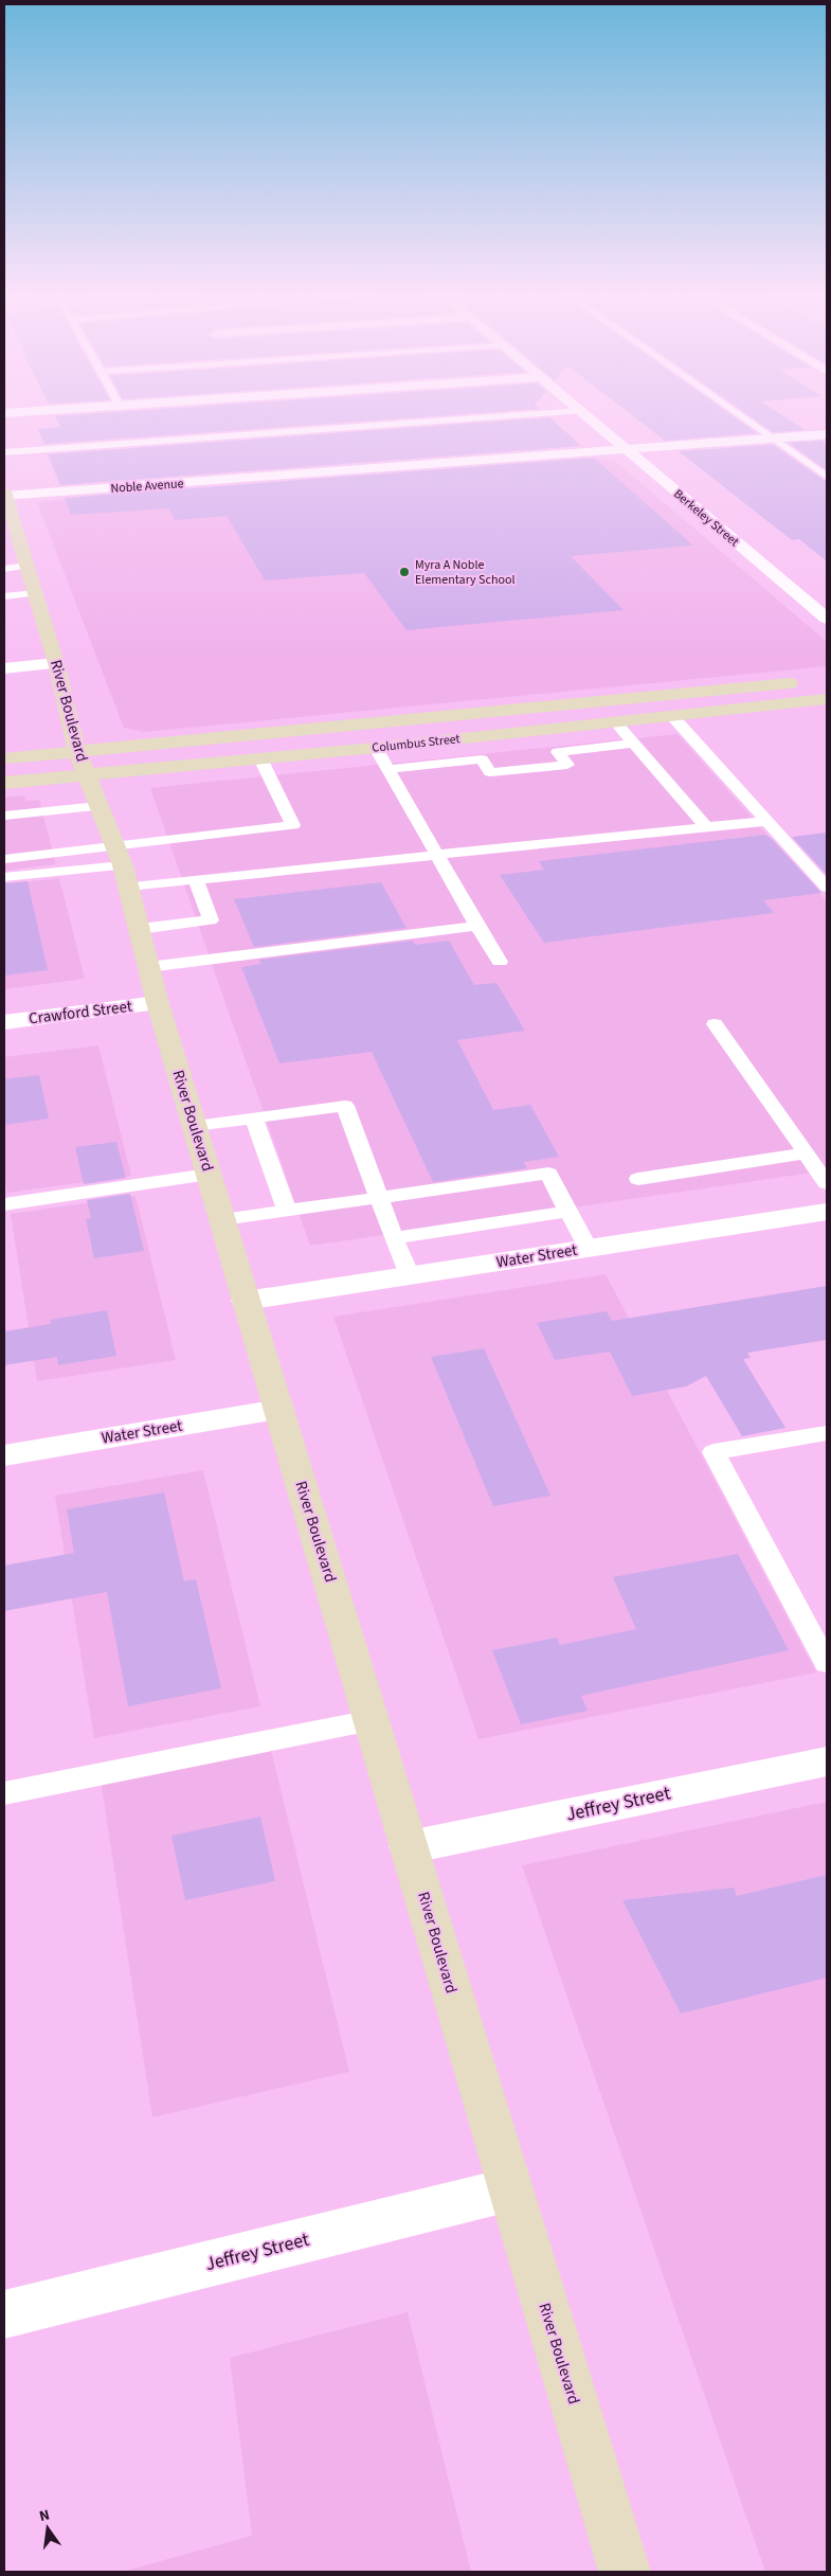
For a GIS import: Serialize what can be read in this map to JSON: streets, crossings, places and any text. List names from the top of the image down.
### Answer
{
  "streets": {
    "main road": ["River Boulevard", "Columbus Street"],
    "street": [
      "Noble Avenue",
      "Berkeley Street",
      "Crawford Street",
      "Water Street",
      "Jeffrey Street"
    ]
  },
  "crossings": [
    ["Noble Avenue", "Berkeley Street"],
    ["Noble Avenue", "River Boulevard"],
    ["River Boulevard", "Columbus Street"],
    ["River Boulevard", "Crawford Street"],
    ["River Boulevard", "Water Street"],
    ["River Boulevard", "Jeffrey Street"]
  ],
  "places": ["Myra A Noble Elementary School"],
  "north": "top"
}
